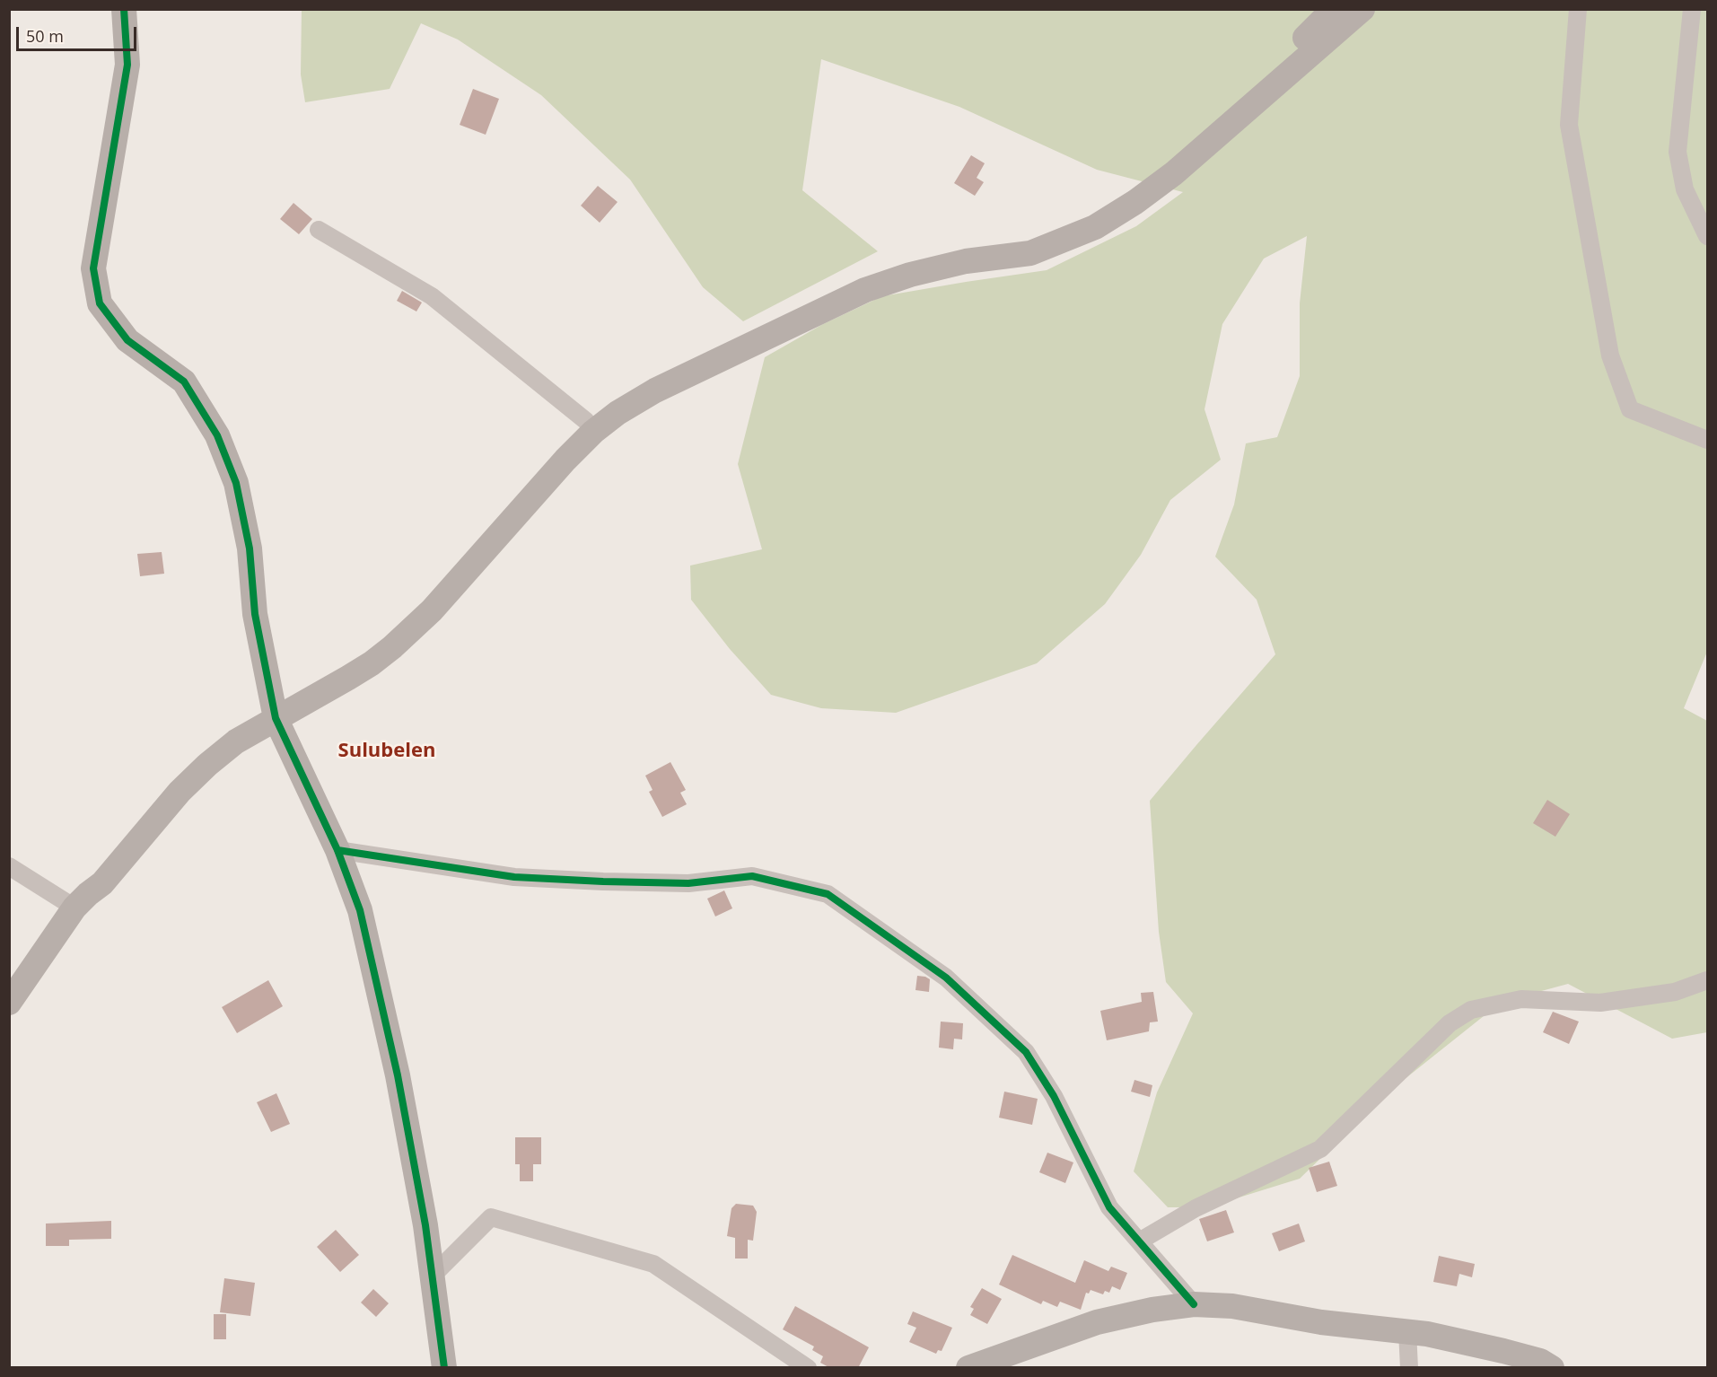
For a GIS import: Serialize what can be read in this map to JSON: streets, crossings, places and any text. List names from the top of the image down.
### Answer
{
  "districts": ["Sulubelen"],
  "scale_bar": "50 m"
}
